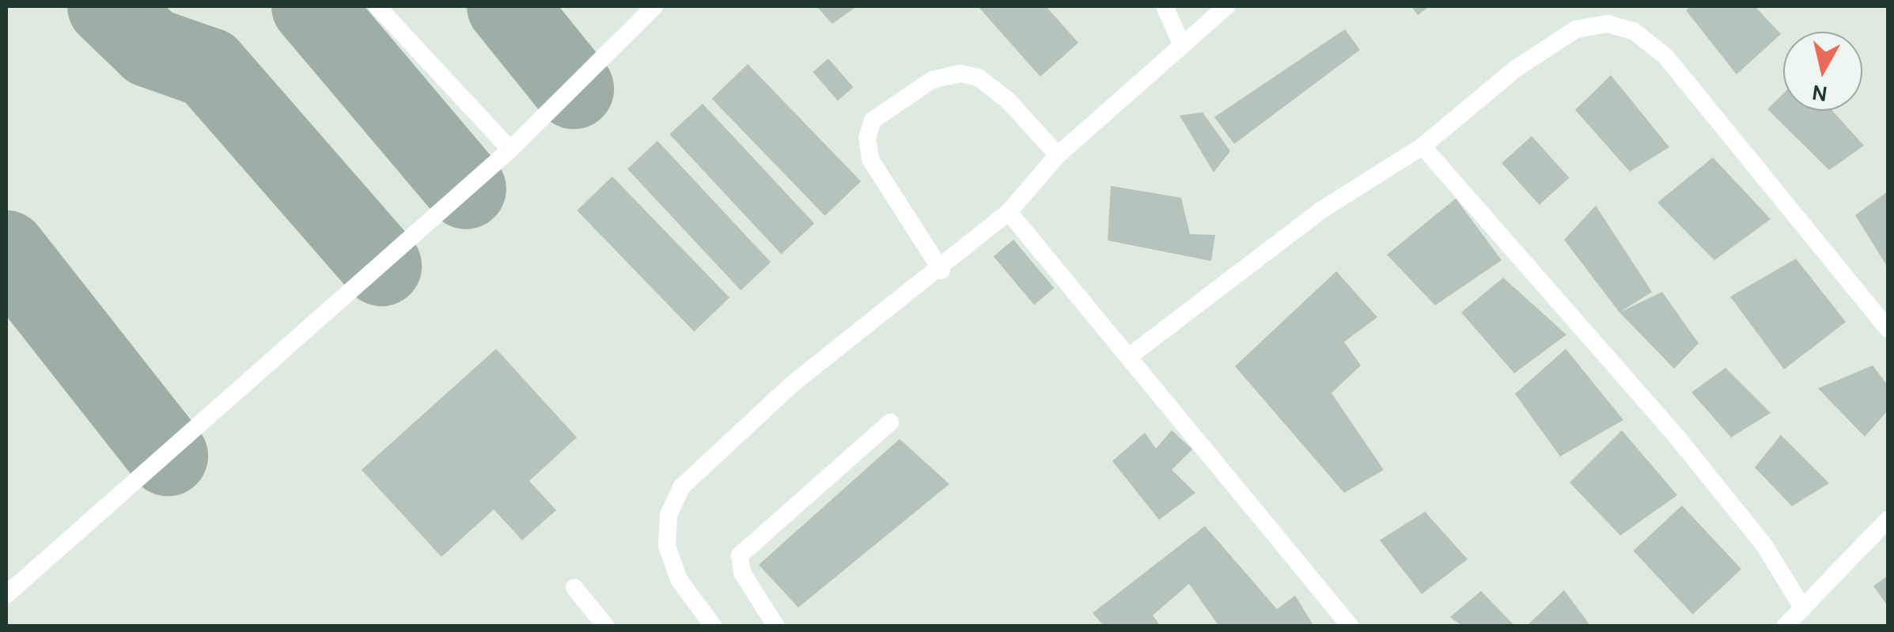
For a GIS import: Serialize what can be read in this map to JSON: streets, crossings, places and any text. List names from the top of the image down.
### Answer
{
  "north": "bottom"
}
